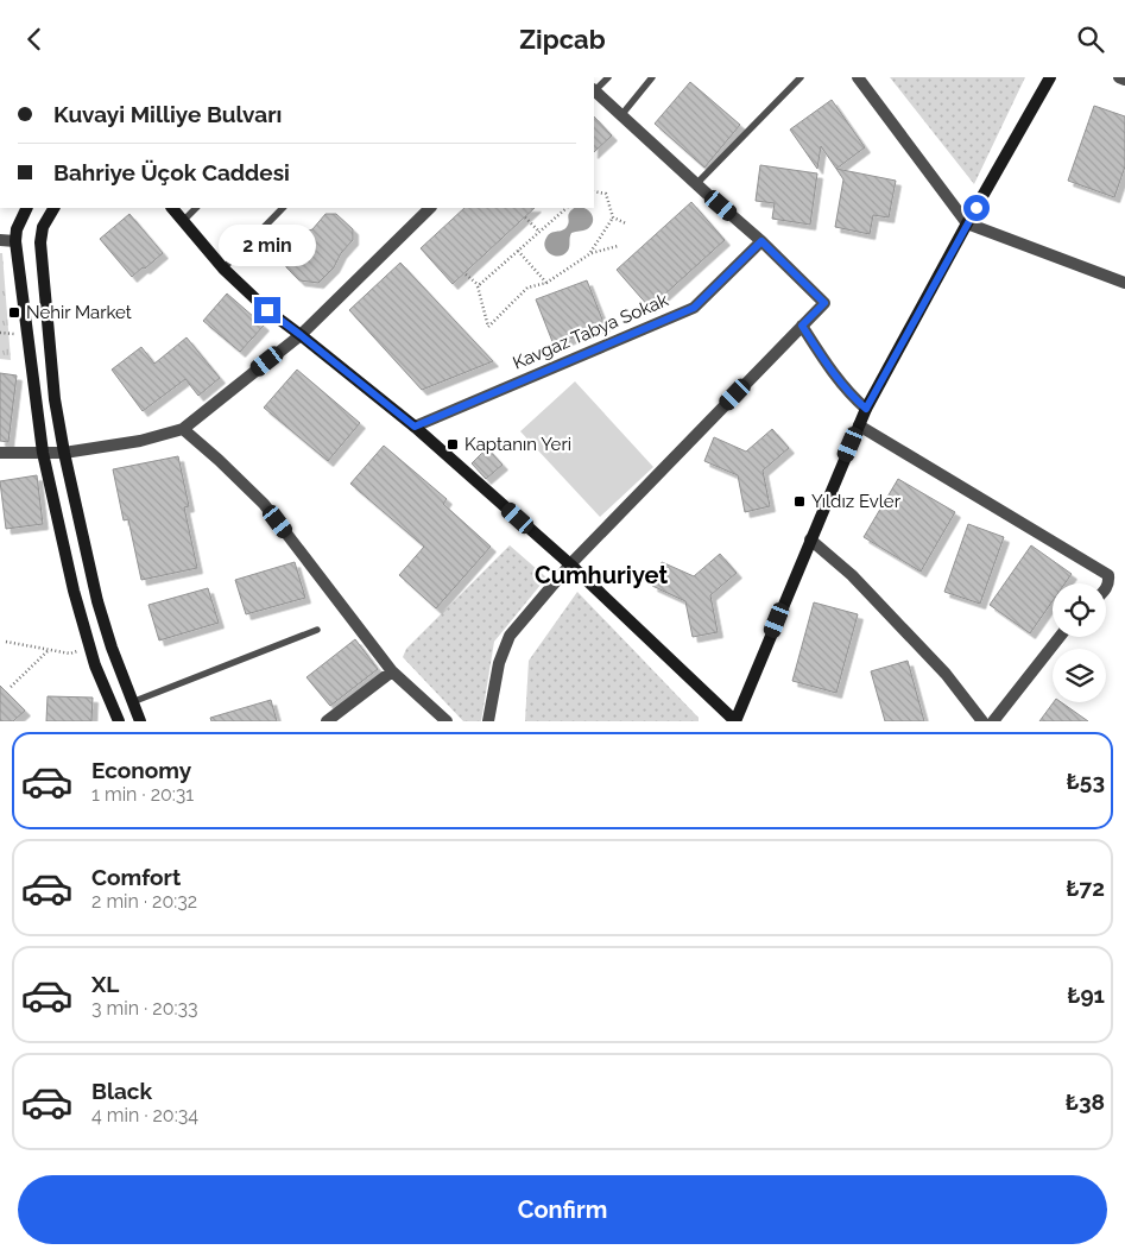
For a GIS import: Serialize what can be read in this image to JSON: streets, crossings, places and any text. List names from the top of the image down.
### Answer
{
  "streets": {
    "street": ["Kavgaz Tabya Sokak"]
  },
  "districts": ["Cumhuriyet"],
  "places": {
    "transit": ["Nehir Market", "Kaptanın Yeri", "Yıldız Evler"]
  },
  "page": {
    "header": "Zipcab",
    "banner": ["Kuvayi Milliye Bulvarı", "Bahriye Üçok Caddesi"],
    "bubble": "2 min",
    "list": [
      {
        "name": "Economy",
        "note": "1 min · 20:31",
        "value": "₺53"
      },
      {
        "name": "Comfort",
        "note": "2 min · 20:32",
        "value": "₺72"
      },
      {
        "name": "XL",
        "note": "3 min · 20:33",
        "value": "₺91"
      },
      {
        "name": "Black",
        "note": "4 min · 20:34",
        "value": "₺38"
      }
    ],
    "buttons": "Confirm"
  }
}
